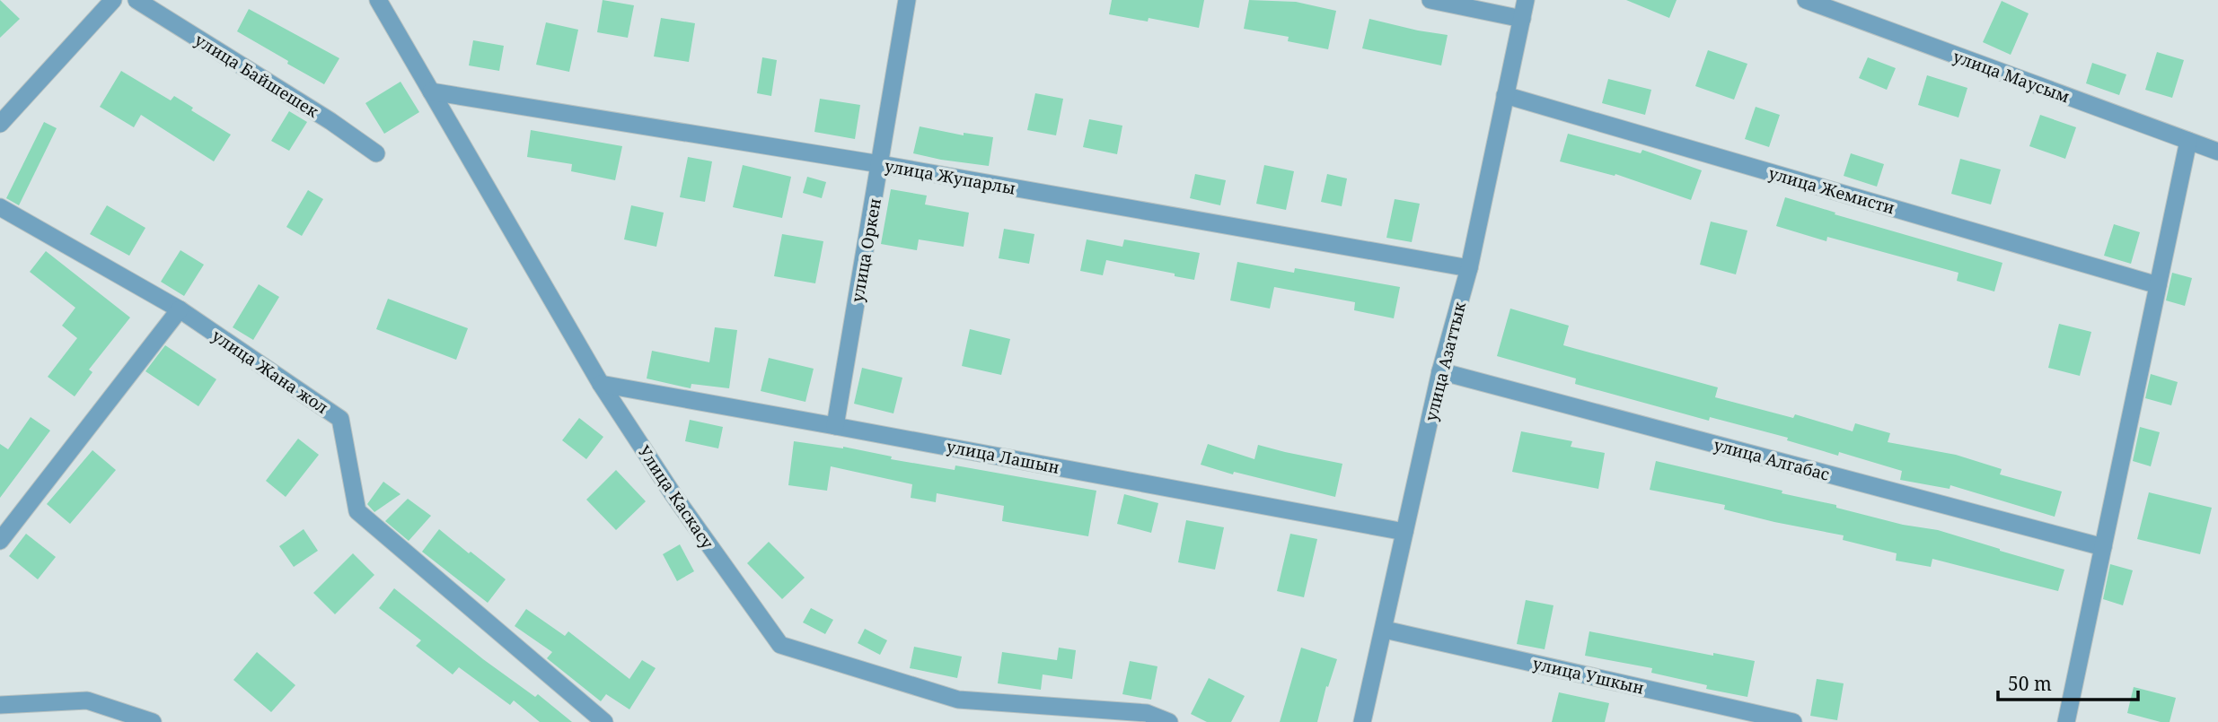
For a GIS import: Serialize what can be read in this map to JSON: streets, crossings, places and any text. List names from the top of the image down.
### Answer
{
  "streets": {
    "street": [
      "улица Байшешек",
      "улица Маусым",
      "улица Жупарлы",
      "улица Жемисти",
      "улица Оркен",
      "улица Азаттык",
      "улица Жана жол",
      "улица Лашын",
      "улица Алгабас",
      "Улица Каскасу",
      "улица Ушкын"
    ]
  },
  "crossings": [
    ["улица Жупарлы", "улица Оркен"],
    ["улица Жупарлы", "улица Азаттык"],
    ["улица Жупарлы", "Улица Каскасу"],
    ["улица Жемисти", "улица Азаттык"],
    ["улица Оркен", "улица Лашын"],
    ["улица Азаттык", "улица Лашын"],
    ["улица Азаттык", "улица Алгабас"],
    ["улица Азаттык", "улица Ушкын"],
    ["улица Лашын", "Улица Каскасу"]
  ],
  "scale_bar": "50 m"
}
